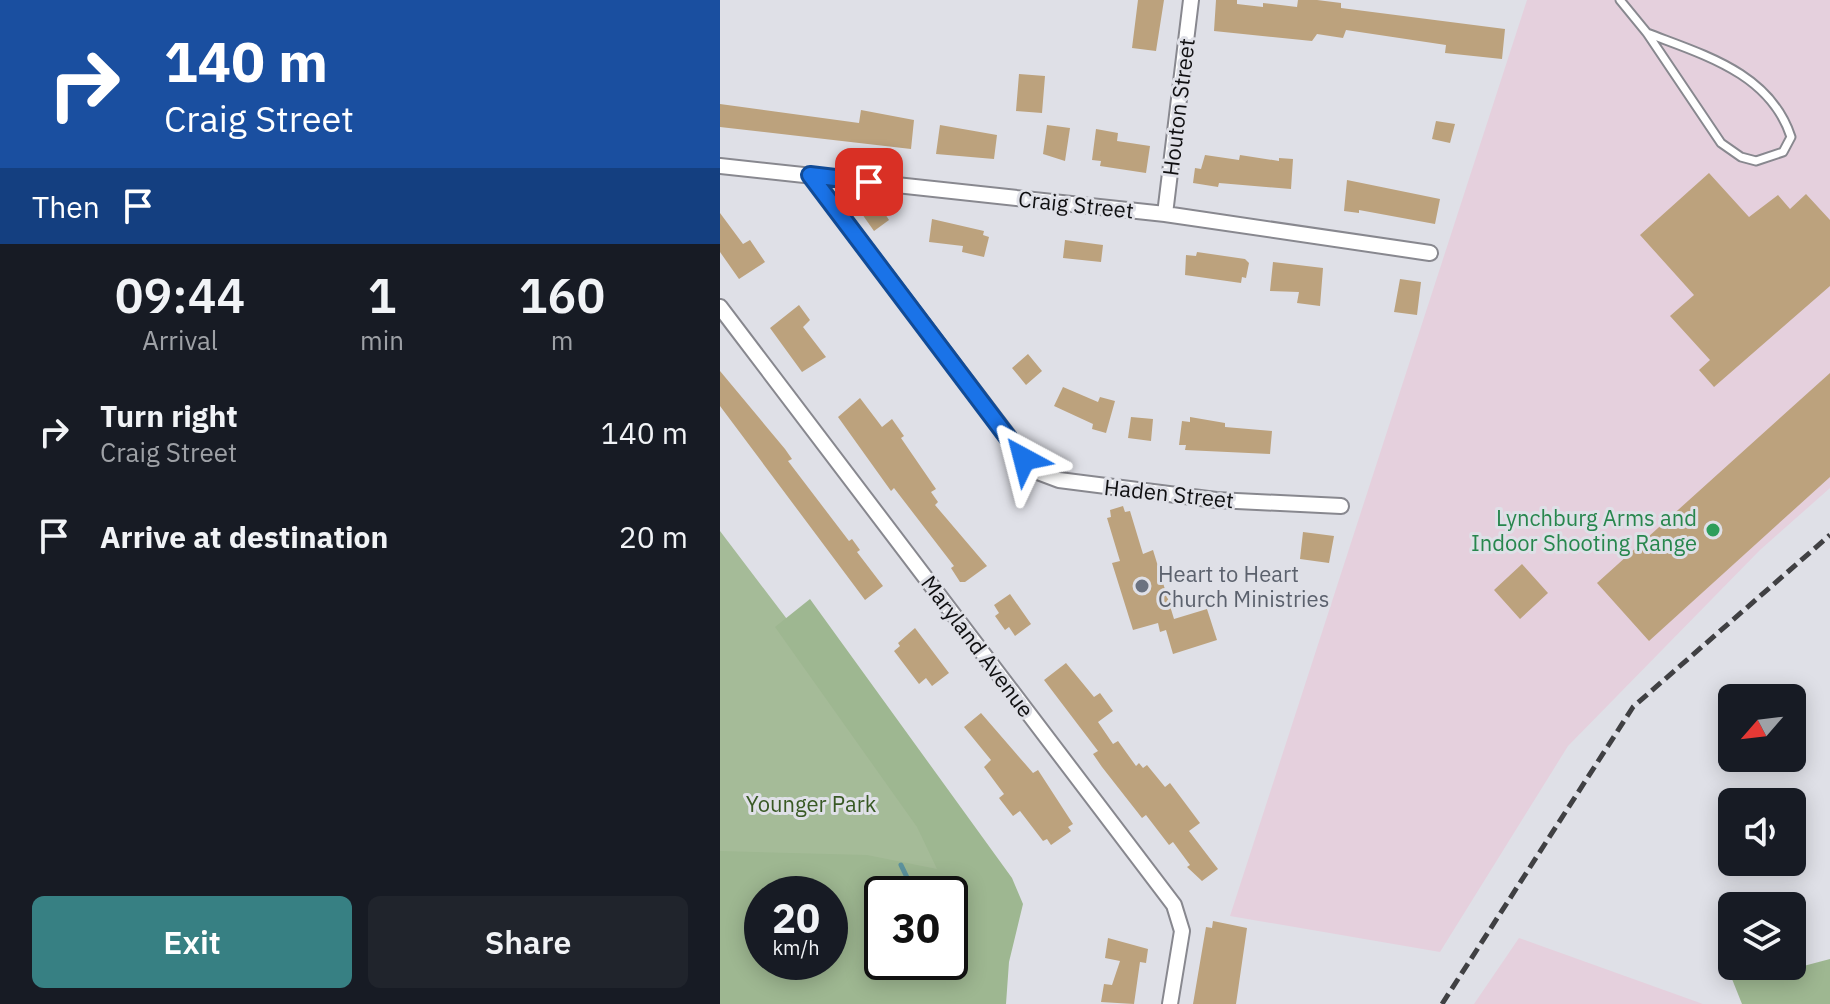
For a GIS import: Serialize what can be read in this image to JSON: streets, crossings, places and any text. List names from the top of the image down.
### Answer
{
  "streets": {
    "street": [
      "Houton Street",
      "Craig Street",
      "Haden Street",
      "Maryland Avenue"
    ]
  },
  "crossings": [
    ["Houton Street", "Craig Street"],
    ["Craig Street", "Haden Street"]
  ],
  "parks": ["Younger Park"],
  "places": ["Lynchburg Arms and Indoor Shooting Range", "Heart to Heart Church Ministries"],
  "north": "bottom left",
  "page": {
    "turn": ["140 m", "Craig Street"],
    "then": "Then",
    "eta": [
      "09:44",
      "Arrival",
      "1",
      "min",
      "160",
      "m"
    ],
    "list": [
      {
        "name": "Turn right",
        "note": "Craig Street",
        "value": "140 m"
      },
      {
        "name": "Arrive at destination",
        "value": "20 m"
      }
    ],
    "speed": "20 km/h",
    "limit": "30",
    "buttons": ["Exit", "Share"]
  }
}
